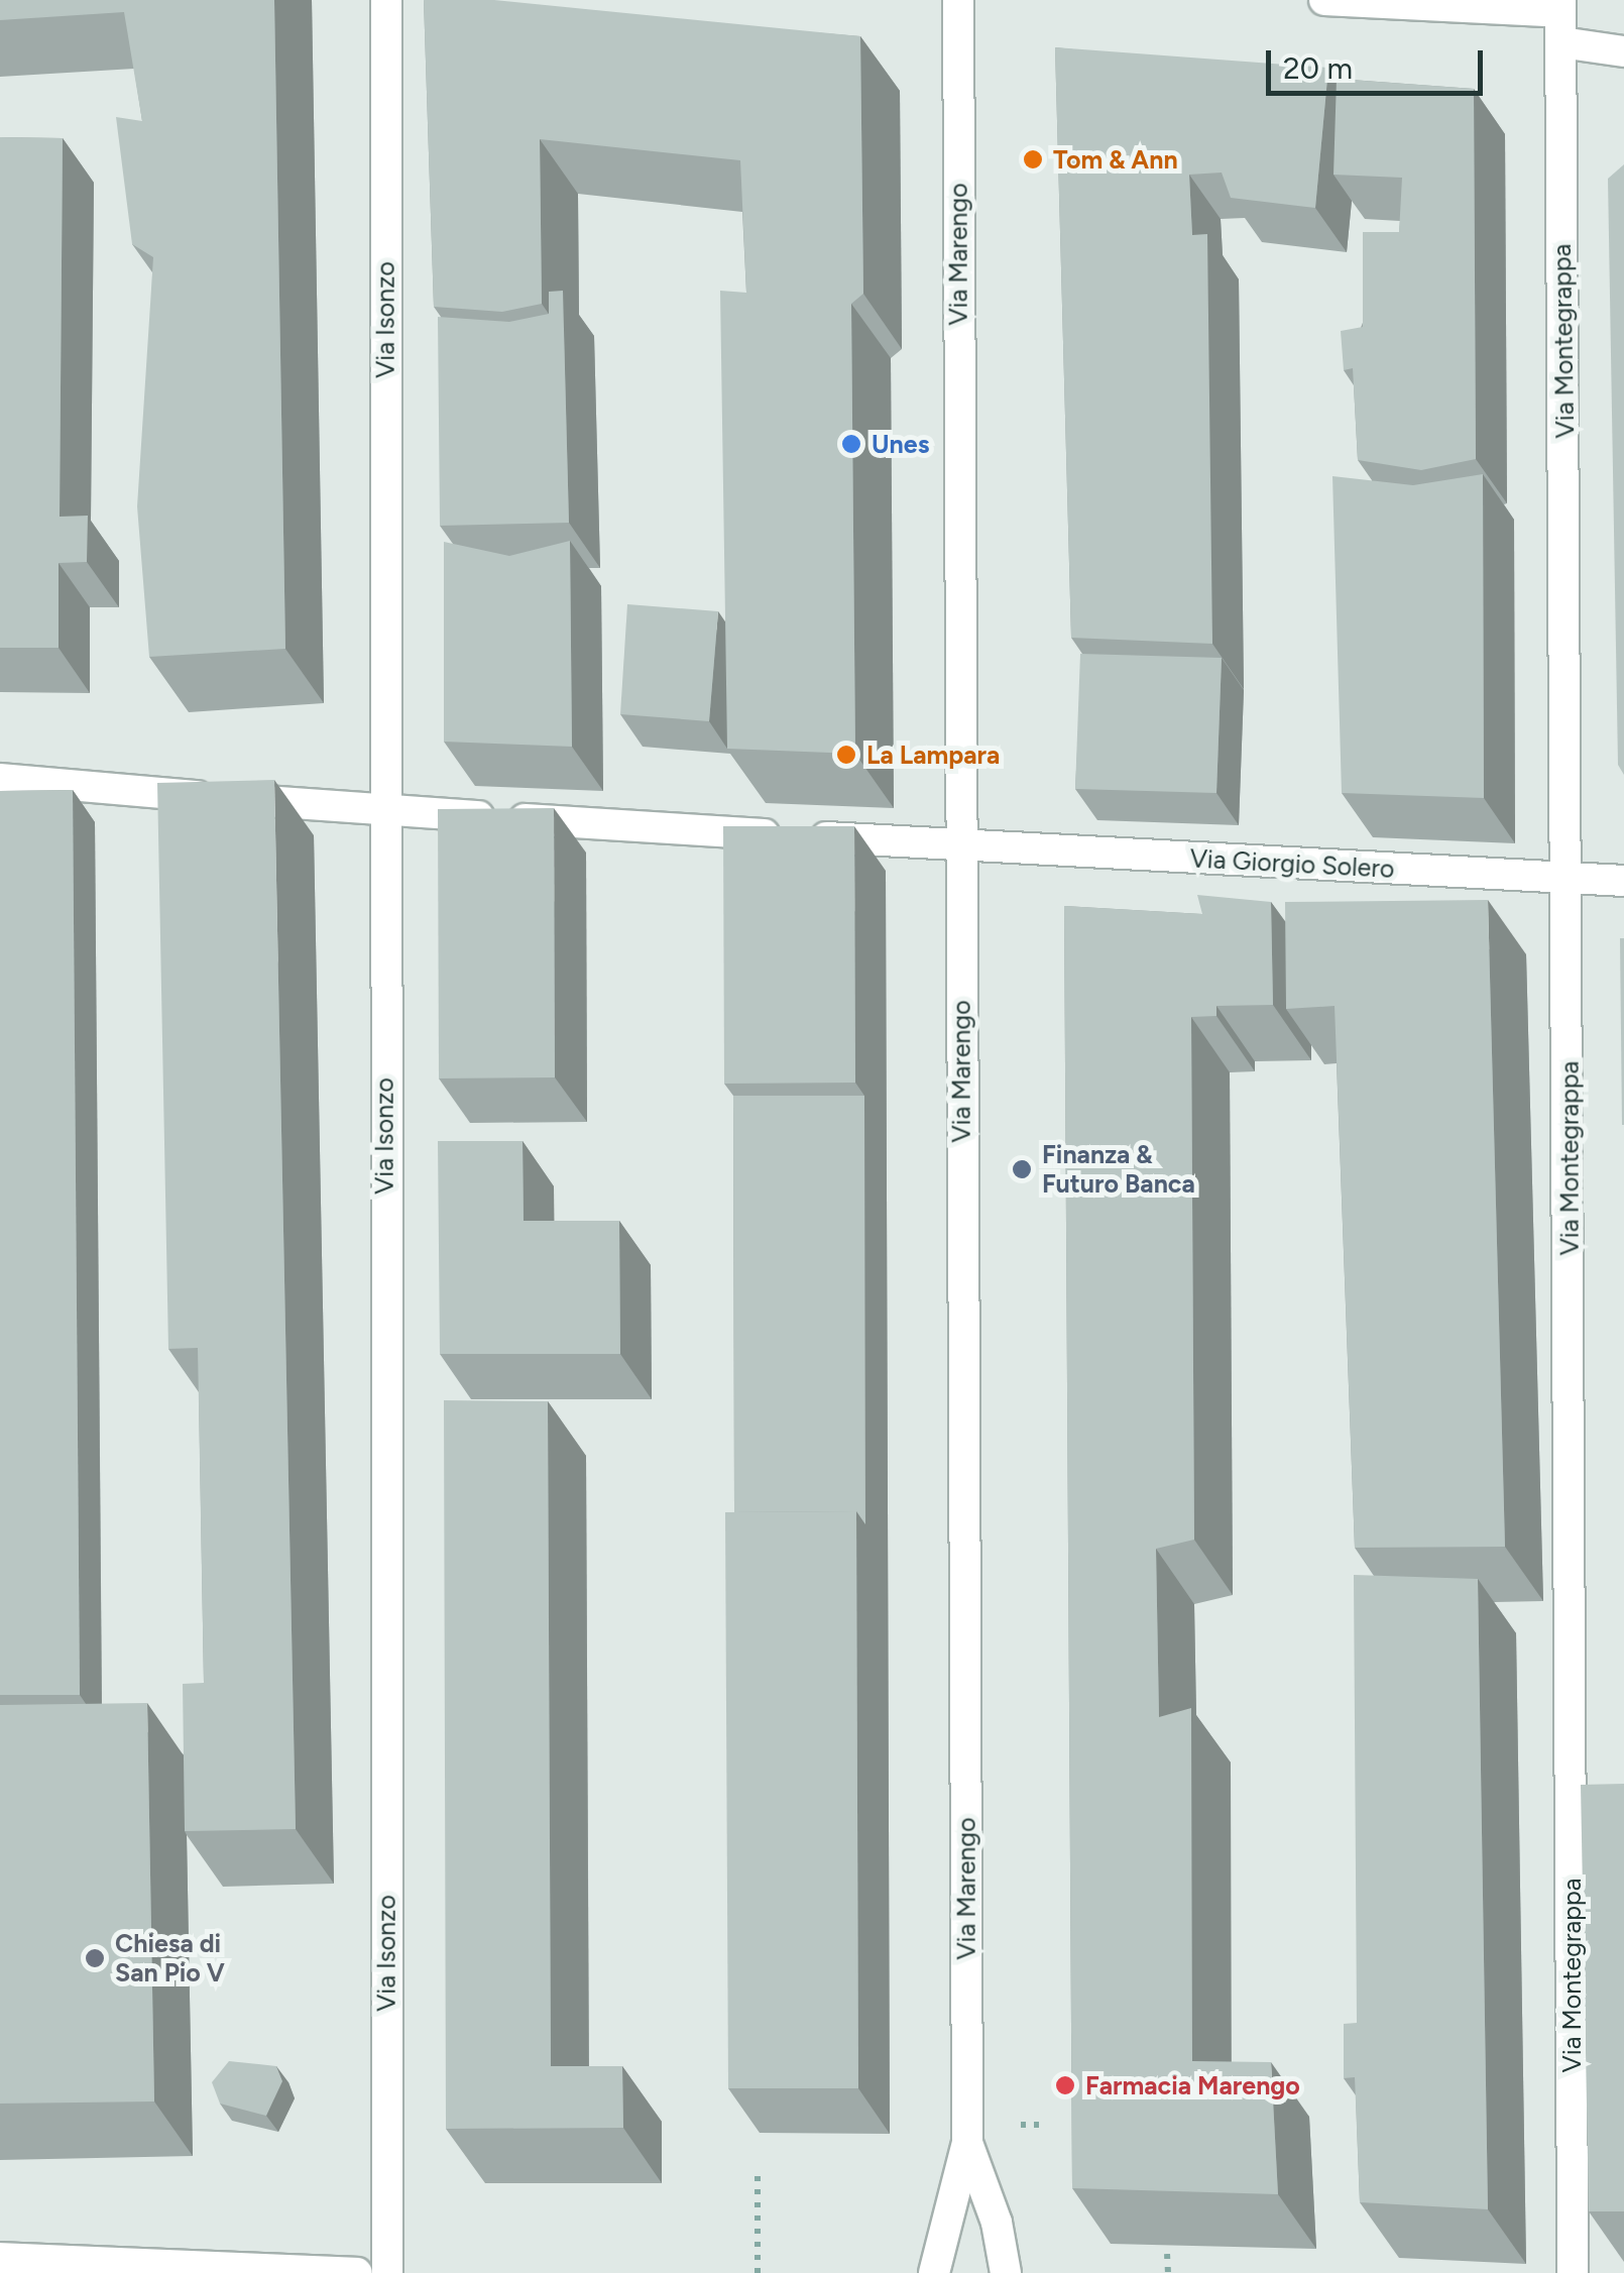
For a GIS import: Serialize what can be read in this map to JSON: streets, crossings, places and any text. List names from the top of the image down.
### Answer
{
  "streets": {
    "street": [
      "Via Marengo",
      "Via Isonzo",
      "Via Montegrappa",
      "Via Giorgio Solero"
    ]
  },
  "crossings": [
    ["Via Marengo", "Via Giorgio Solero"],
    ["Via Isonzo", "Via Giorgio Solero"],
    ["Via Montegrappa", "Via Giorgio Solero"]
  ],
  "places": [
    "Tom & Ann",
    "Unes",
    "La Lampara",
    "Finanza & Futuro Banca",
    "Chiesa di San Pio V",
    "Farmacia Marengo"
  ],
  "scale_bar": "20 m"
}
